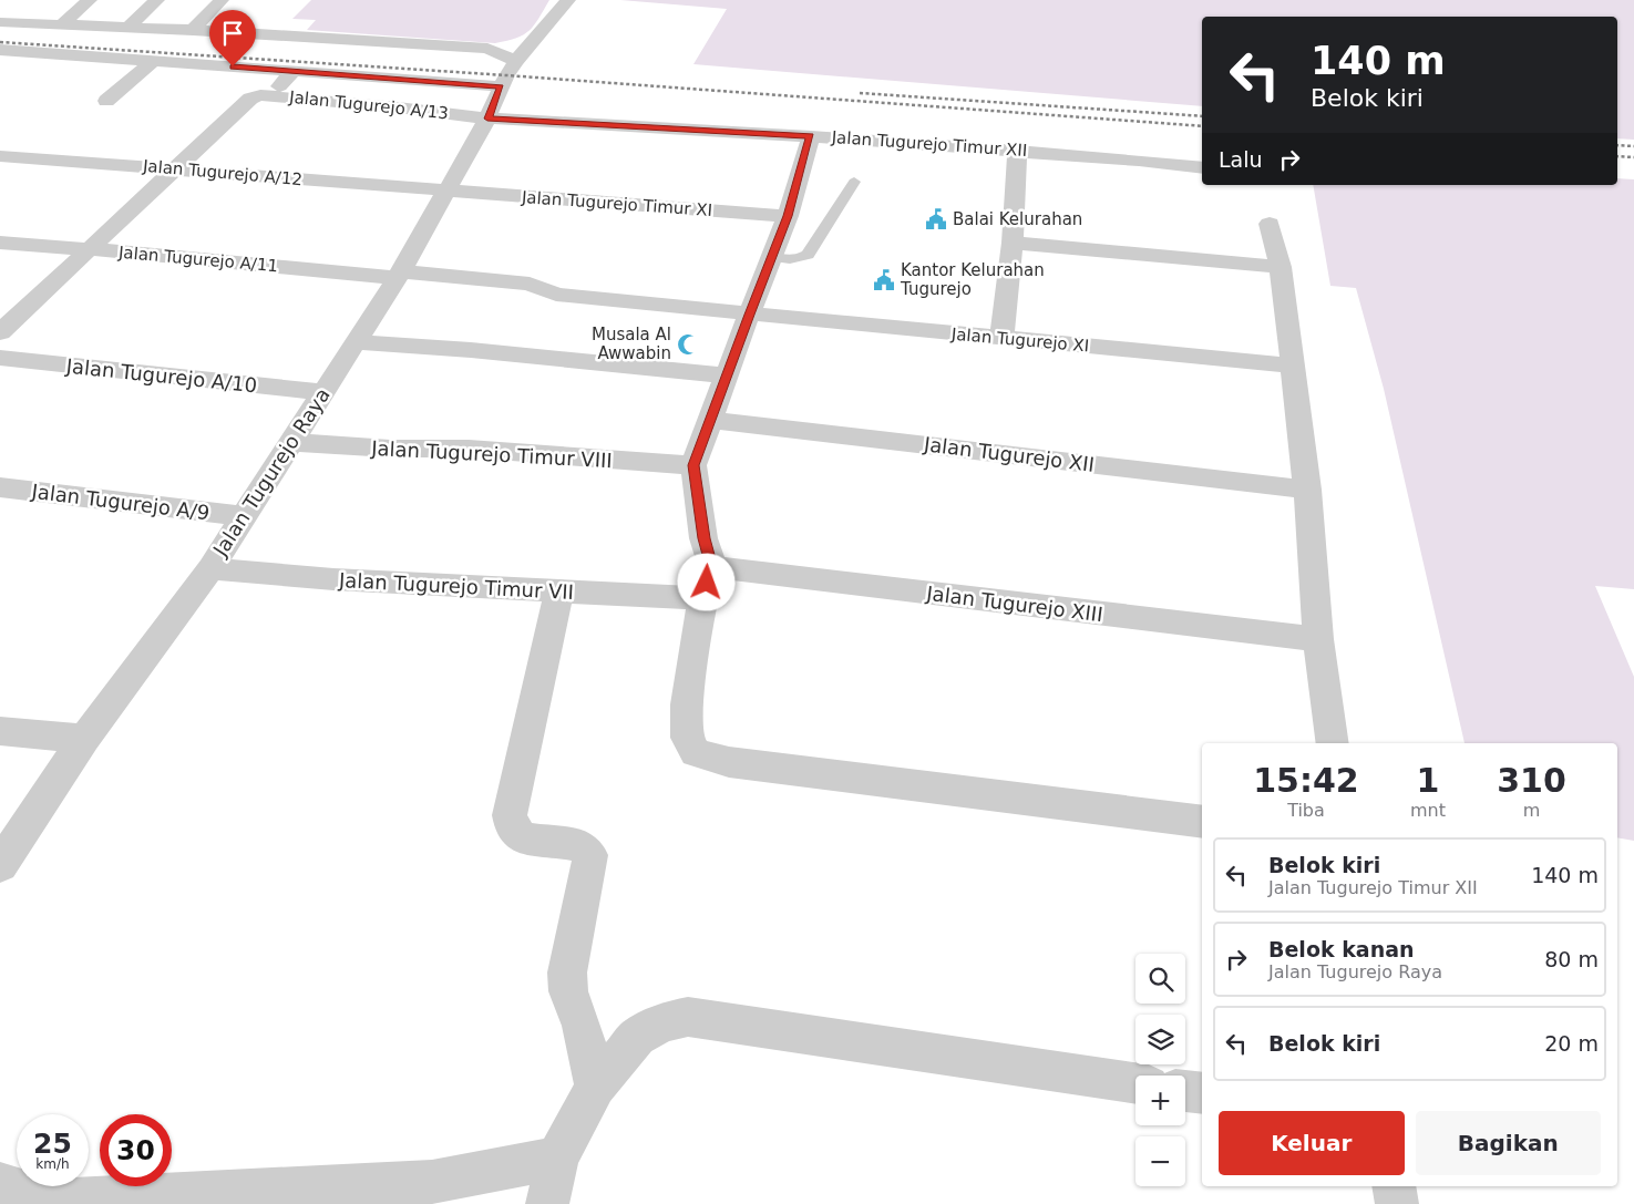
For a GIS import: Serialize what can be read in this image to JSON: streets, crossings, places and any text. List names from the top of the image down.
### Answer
{
  "streets": {
    "street": [
      "Jalan Tugurejo A/13",
      "Jalan Tugurejo Timur XII",
      "Jalan Tugurejo A/12",
      "Jalan Tugurejo Timur XI",
      "Jalan Tugurejo A/11",
      "Jalan Tugurejo XI",
      "Jalan Tugurejo A/10",
      "Jalan Tugurejo Timur VIII",
      "Jalan Tugurejo XII",
      "Jalan Tugurejo Raya",
      "Jalan Tugurejo A/9",
      "Jalan Tugurejo Timur VII",
      "Jalan Tugurejo XIII"
    ]
  },
  "crossings": [
    ["Jalan Tugurejo A/13", "Jalan Tugurejo Timur XII"],
    ["Jalan Tugurejo A/13", "Jalan Tugurejo Raya"],
    ["Jalan Tugurejo Timur XII", "Jalan Tugurejo Raya"],
    ["Jalan Tugurejo A/12", "Jalan Tugurejo Timur XI"],
    ["Jalan Tugurejo A/12", "Jalan Tugurejo Raya"],
    ["Jalan Tugurejo Timur XI", "Jalan Tugurejo Raya"],
    ["Jalan Tugurejo A/11", "Jalan Tugurejo XI"],
    ["Jalan Tugurejo A/11", "Jalan Tugurejo Raya"],
    ["Jalan Tugurejo A/10", "Jalan Tugurejo Raya"],
    ["Jalan Tugurejo Timur VIII", "Jalan Tugurejo Raya"],
    ["Jalan Tugurejo Raya", "Jalan Tugurejo A/9"],
    ["Jalan Tugurejo Raya", "Jalan Tugurejo Timur VII"]
  ],
  "places": {
    "public building": ["Balai Kelurahan", "Kantor Kelurahan Tugurejo"],
    "mosque": ["Musala Al Awwabin"]
  },
  "page": {
    "turn": ["140 m", "Belok kiri"],
    "then": "Lalu",
    "eta": [
      "15:42",
      "Tiba",
      "1",
      "mnt",
      "310",
      "m"
    ],
    "list": [
      {
        "name": "Belok kiri",
        "note": "Jalan Tugurejo Timur XII",
        "value": "140 m"
      },
      {
        "name": "Belok kanan",
        "note": "Jalan Tugurejo Raya",
        "value": "80 m"
      },
      {
        "name": "Belok kiri",
        "value": "20 m"
      }
    ],
    "map_buttons": ["+", "−"],
    "buttons": ["Keluar", "Bagikan"],
    "speed": "25 km/h",
    "limit": "30"
  }
}
